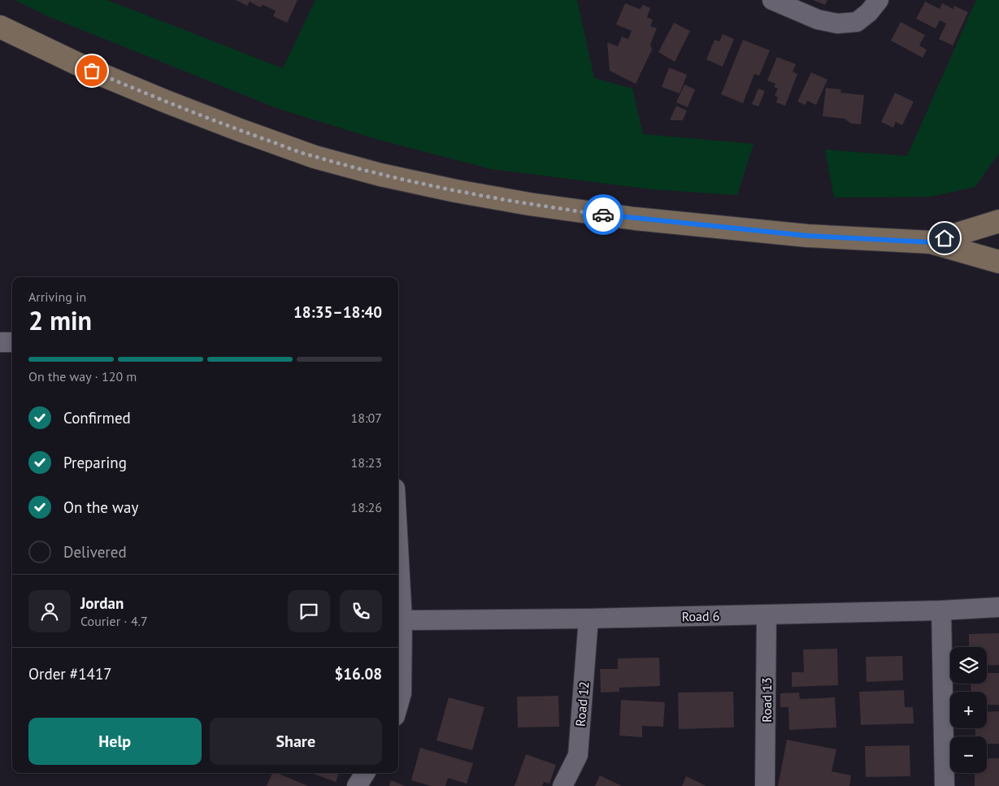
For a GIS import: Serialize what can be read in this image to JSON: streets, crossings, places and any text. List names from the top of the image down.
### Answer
{
  "streets": {
    "street": ["Road 6", "Road 13", "Road 12"]
  },
  "crossings": [
    ["Road 6", "Road 13"],
    ["Road 6", "Road 12"]
  ],
  "page": {
    "heading": ["2 min", "Arriving in", "18:35–18:40"],
    "panel": [
      "Jordan",
      "Courier · 4.7",
      "Order #1417",
      "$16.08"
    ],
    "bar": "On the way · 120 m",
    "list": [
      ["Confirmed", "18:07"],
      ["Preparing", "18:23"],
      ["On the way", "18:26"],
      "Delivered"
    ],
    "map_buttons": ["+", "−"],
    "buttons": ["Help", "Share"]
  }
}
